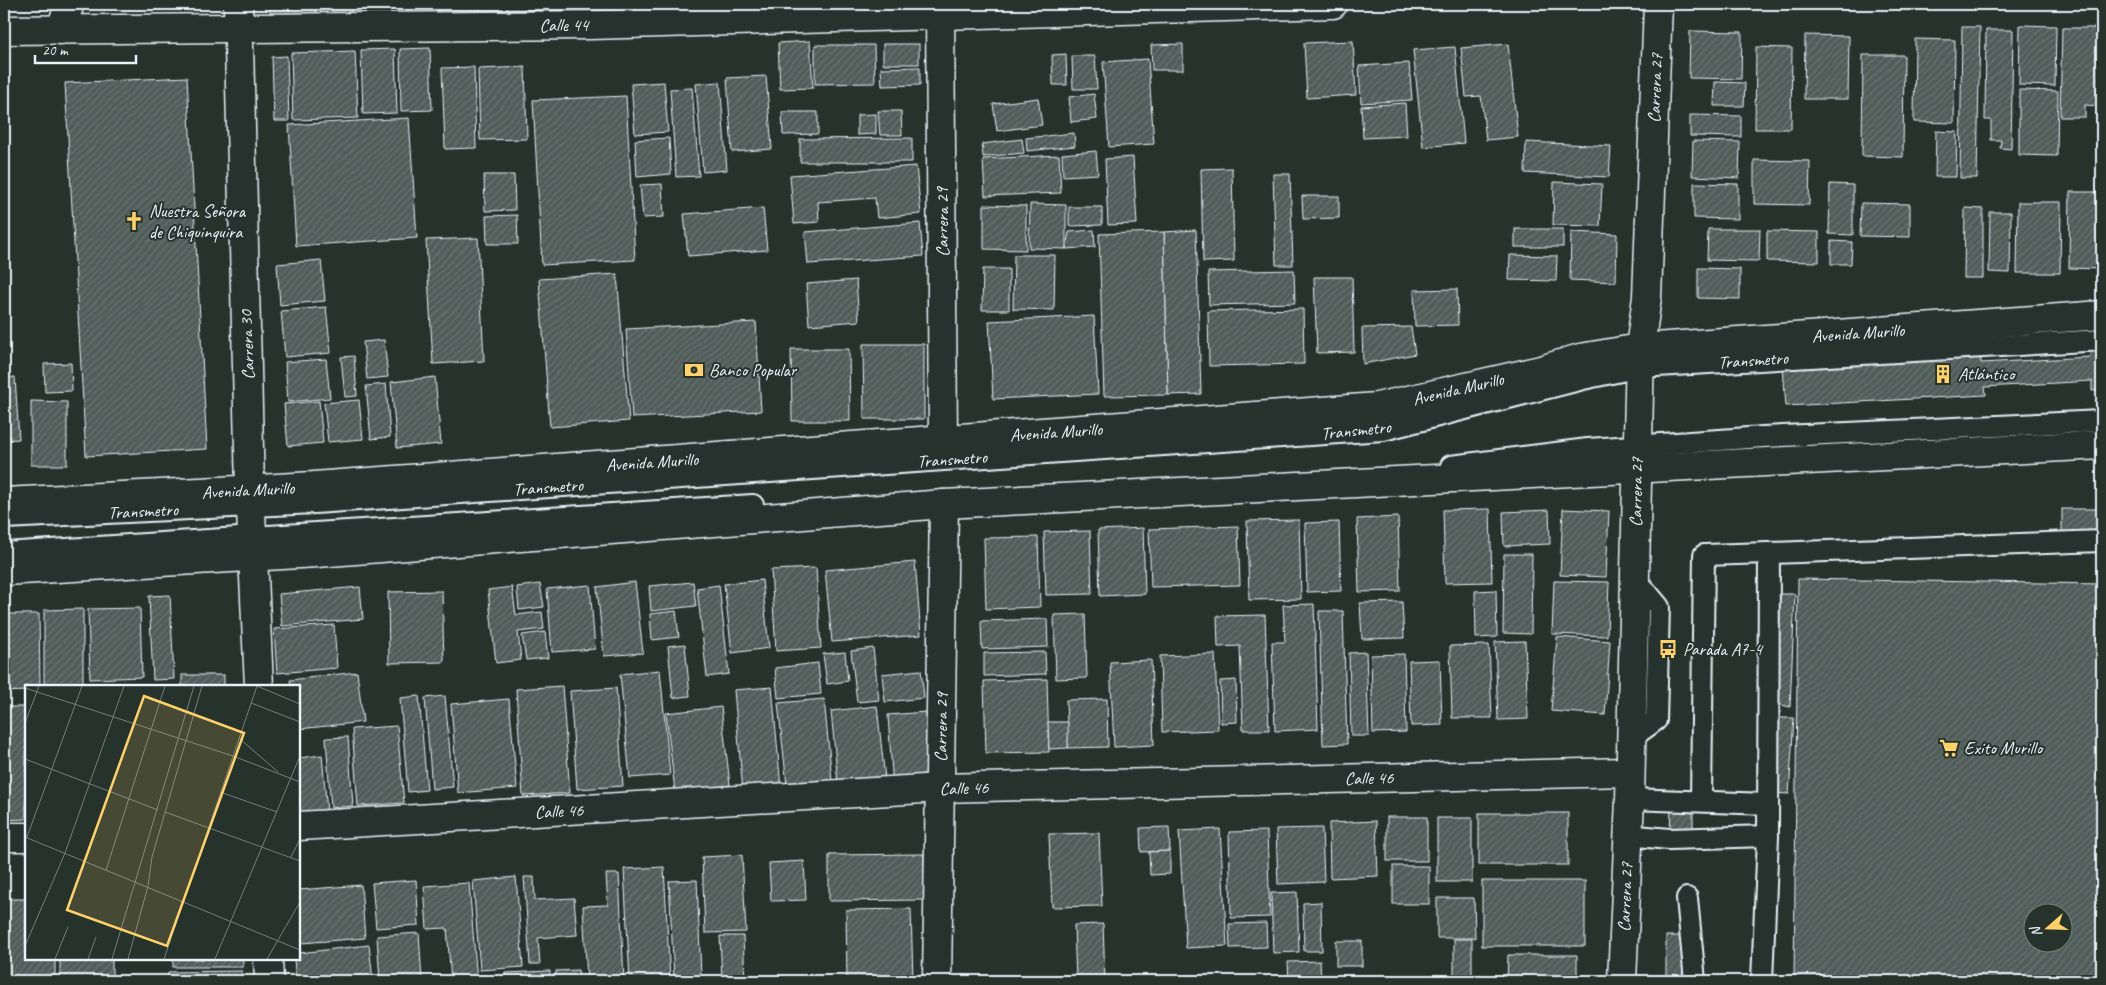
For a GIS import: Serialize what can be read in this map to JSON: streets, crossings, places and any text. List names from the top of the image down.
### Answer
{
  "streets": {
    "street": [
      "Calle 44",
      "Carrera 27",
      "Carrera 29",
      "Avenida Murillo",
      "Carrera 30",
      "Calle 46"
    ],
    "lane": ["Transmetro"]
  },
  "crossings": [
    ["Calle 44", "Carrera 29"],
    ["Calle 44", "Carrera 30"],
    ["Carrera 27", "Avenida Murillo"],
    ["Carrera 27", "Transmetro"],
    ["Carrera 27", "Calle 46"],
    ["Carrera 29", "Avenida Murillo"],
    ["Carrera 29", "Calle 46"],
    ["Avenida Murillo", "Carrera 30"],
    ["Avenida Murillo", "Transmetro"],
    ["Carrera 30", "Transmetro"]
  ],
  "places": {
    "church": ["Nuestra Señora de Chiquinquira"],
    "bank": ["Banco Popular"],
    "building": ["Atlántico"],
    "bus stop": ["Parada A7-4"],
    "supermarket": ["Exito Murillo"]
  },
  "scale_bar": "20 m",
  "north": "left"
}
